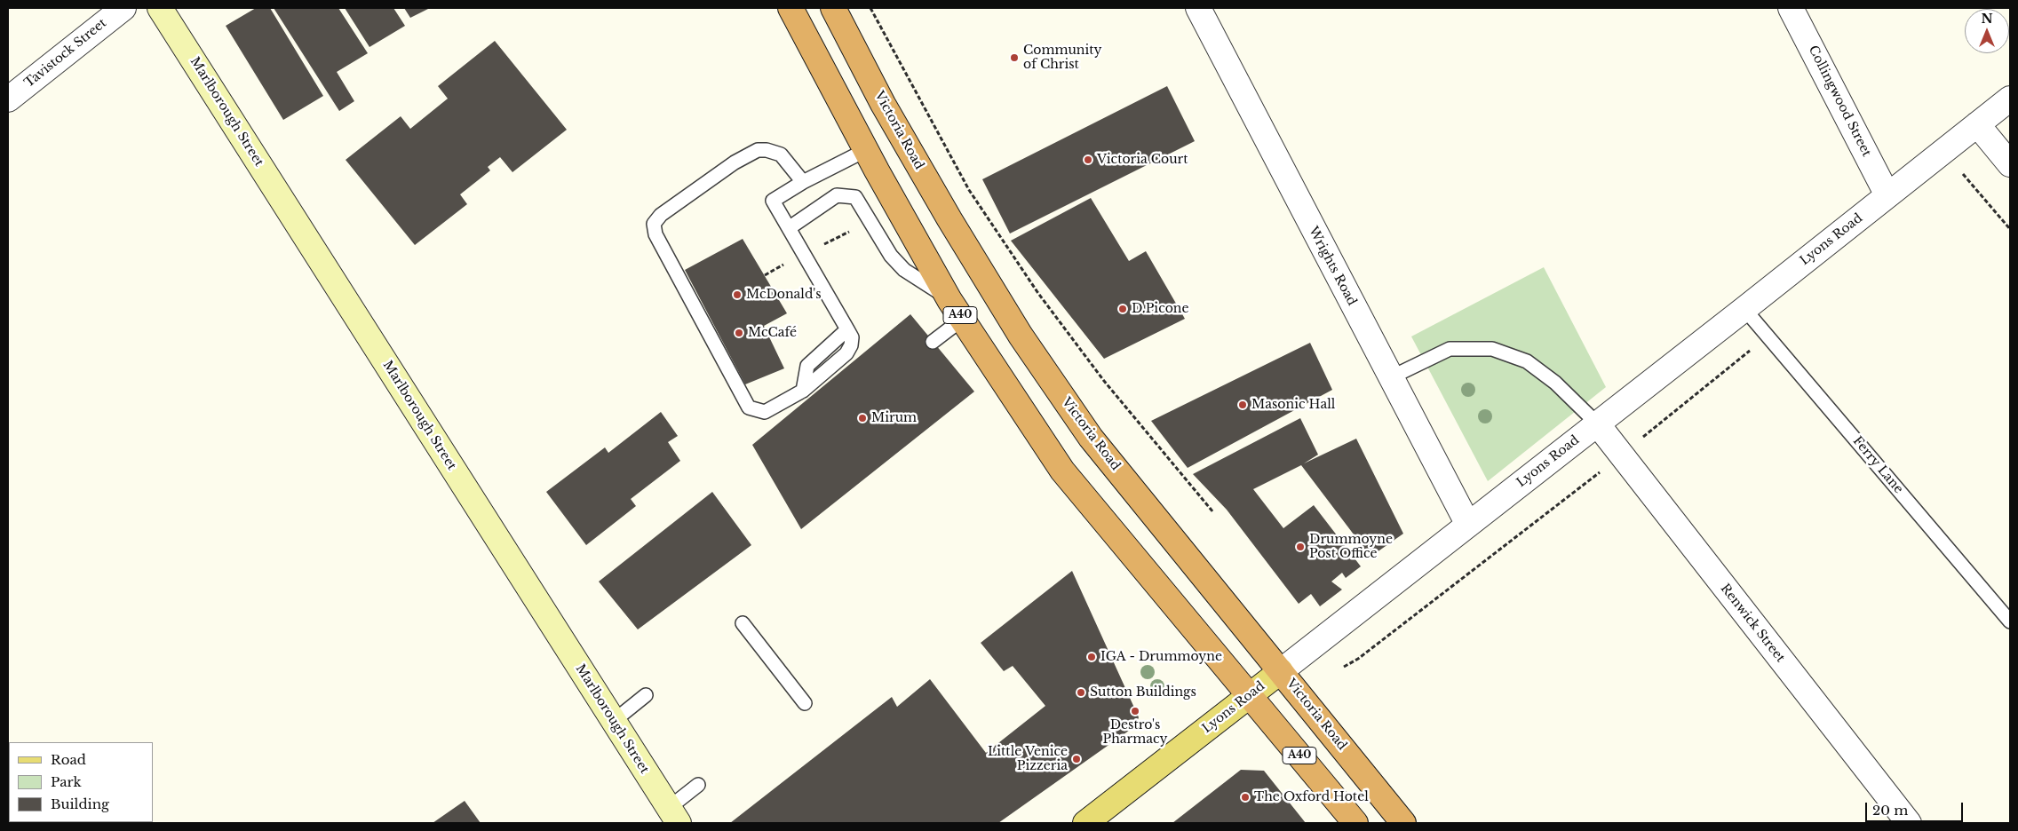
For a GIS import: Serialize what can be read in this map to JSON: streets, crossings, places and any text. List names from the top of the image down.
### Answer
{
  "streets": {
    "highway": ["Victoria Road", "A40"],
    "main road": ["Lyons Road"],
    "street": [
      "Tavistock Street",
      "Collingwood Street",
      "Marlborough Street",
      "Wrights Road",
      "Renwick Street"
    ],
    "lane": ["Ferry Lane"]
  },
  "crossings": [
    ["Collingwood Street", "Lyons Road"],
    ["Victoria Road", "Lyons Road"],
    ["Lyons Road", "Wrights Road"],
    ["Lyons Road", "A40"],
    ["Lyons Road", "Ferry Lane"],
    ["Lyons Road", "Renwick Street"]
  ],
  "places": [
    "Community of Christ",
    "Victoria Court",
    "McDonald's",
    "D.Picone",
    "McCafé",
    "Masonic Hall",
    "Mirum",
    "Drummoyne Post Office",
    "IGA - Drummoyne",
    "Sutton Buildings",
    "Destro's Pharmacy",
    "Little Venice Pizzeria",
    "The Oxford Hotel"
  ],
  "legend": ["Road", "Park", "Building"],
  "scale_bar": "20 m",
  "north": "top"
}
